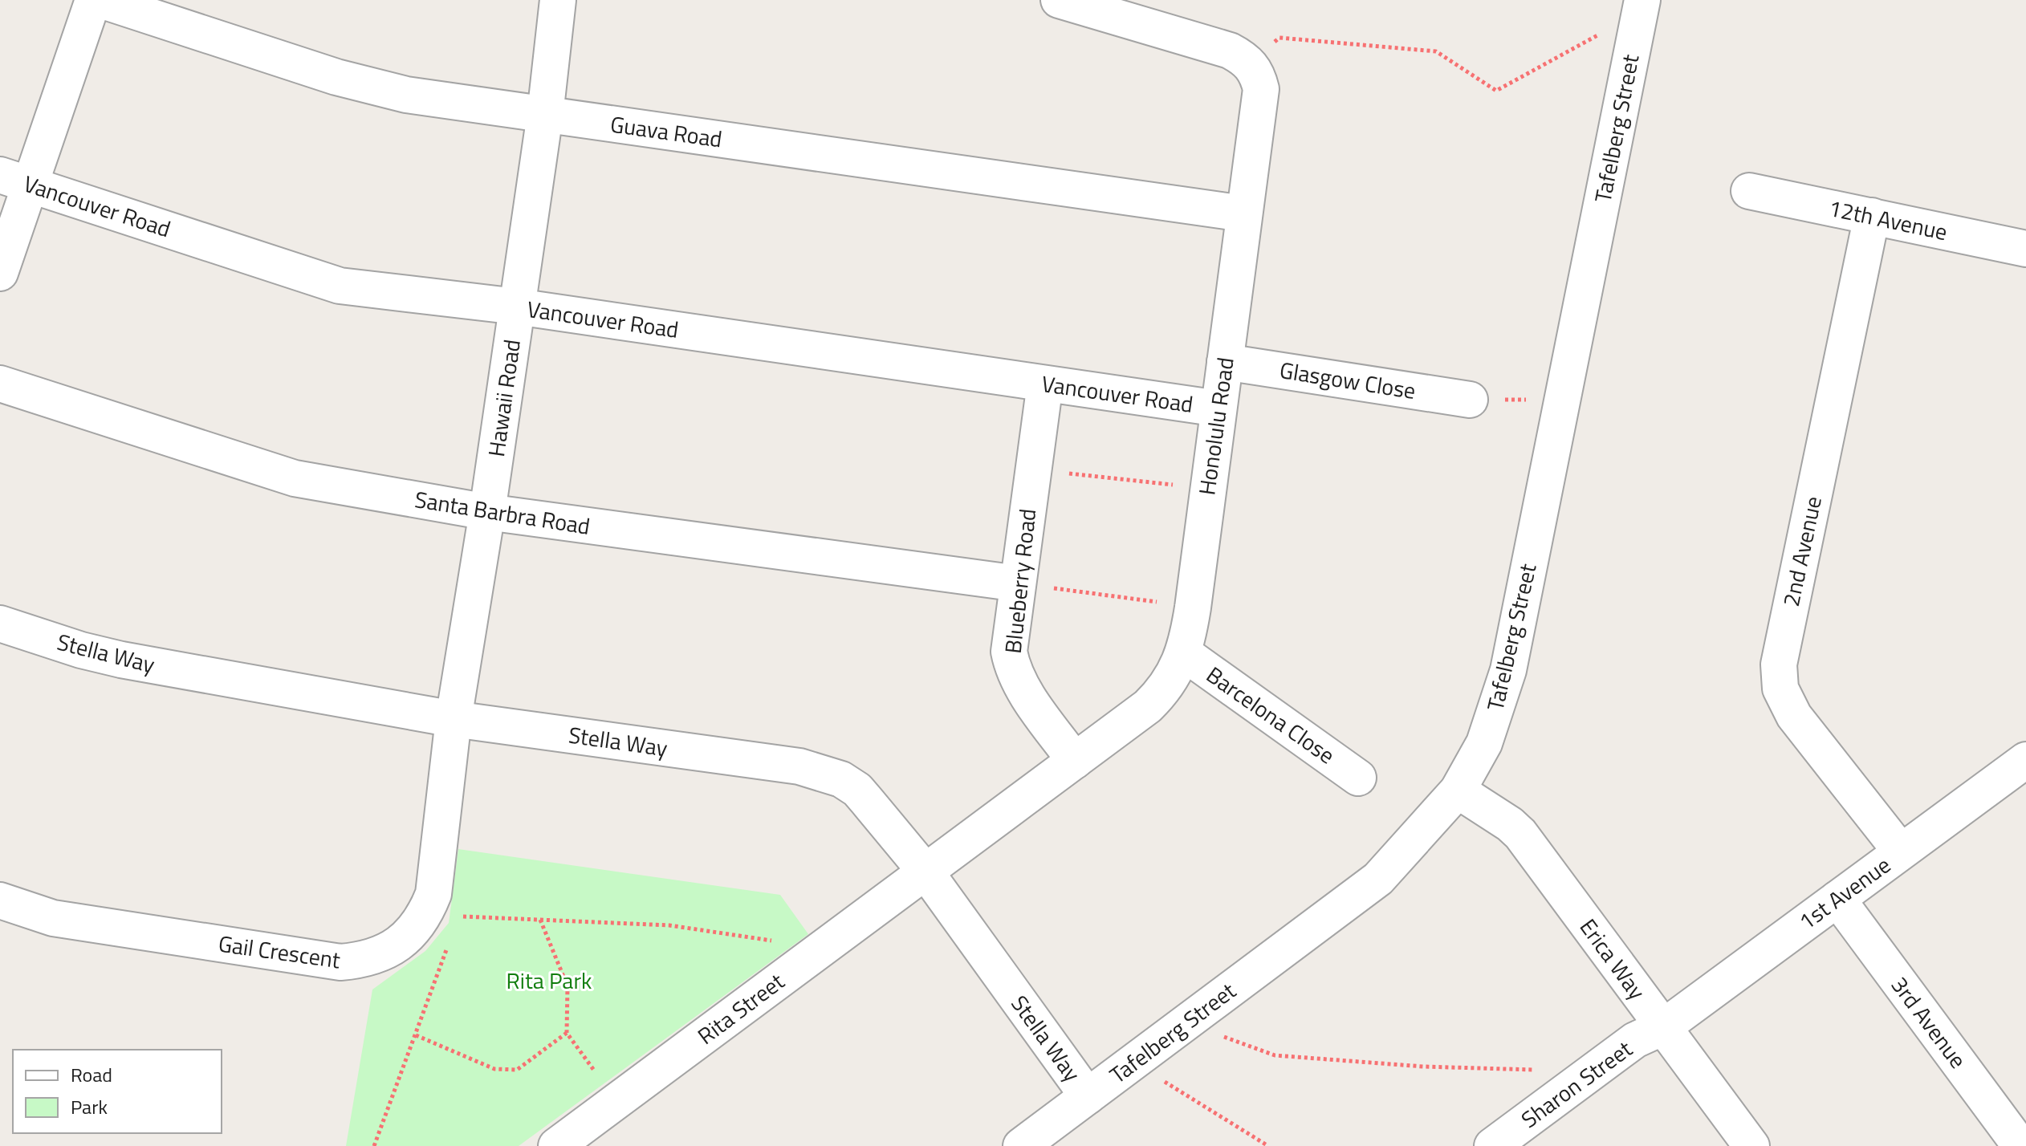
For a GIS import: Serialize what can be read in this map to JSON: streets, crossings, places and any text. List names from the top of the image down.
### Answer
{
  "streets": {
    "street": [
      "Tafelberg Street",
      "Guava Road",
      "Vancouver Road",
      "12th Avenue",
      "Glasgow Close",
      "Hawaii Road",
      "Honolulu Road",
      "Santa Barbra Road",
      "2nd Avenue",
      "Blueberry Road",
      "Stella Way",
      "Barcelona Close",
      "1st Avenue",
      "Gail Crescent",
      "Erica Way",
      "Rita Street",
      "3rd Avenue",
      "Sharon Street"
    ]
  },
  "crossings": [
    ["Tafelberg Street", "Stella Way"],
    ["Tafelberg Street", "Erica Way"],
    ["Guava Road", "Hawaii Road"],
    ["Guava Road", "Honolulu Road"],
    ["Vancouver Road", "Hawaii Road"],
    ["Vancouver Road", "Honolulu Road"],
    ["Vancouver Road", "Blueberry Road"],
    ["12th Avenue", "2nd Avenue"],
    ["Glasgow Close", "Honolulu Road"],
    ["Hawaii Road", "Santa Barbra Road"],
    ["Hawaii Road", "Stella Way"],
    ["Hawaii Road", "Gail Crescent"],
    ["Honolulu Road", "Blueberry Road"],
    ["Honolulu Road", "Stella Way"],
    ["Honolulu Road", "Barcelona Close"],
    ["Honolulu Road", "Rita Street"],
    ["Santa Barbra Road", "Blueberry Road"],
    ["2nd Avenue", "1st Avenue"],
    ["Stella Way", "Gail Crescent"],
    ["Stella Way", "Rita Street"],
    ["1st Avenue", "Erica Way"],
    ["1st Avenue", "3rd Avenue"],
    ["1st Avenue", "Sharon Street"],
    ["Erica Way", "Sharon Street"]
  ],
  "parks": ["Rita Park"],
  "legend": ["Road", "Park"]
}
